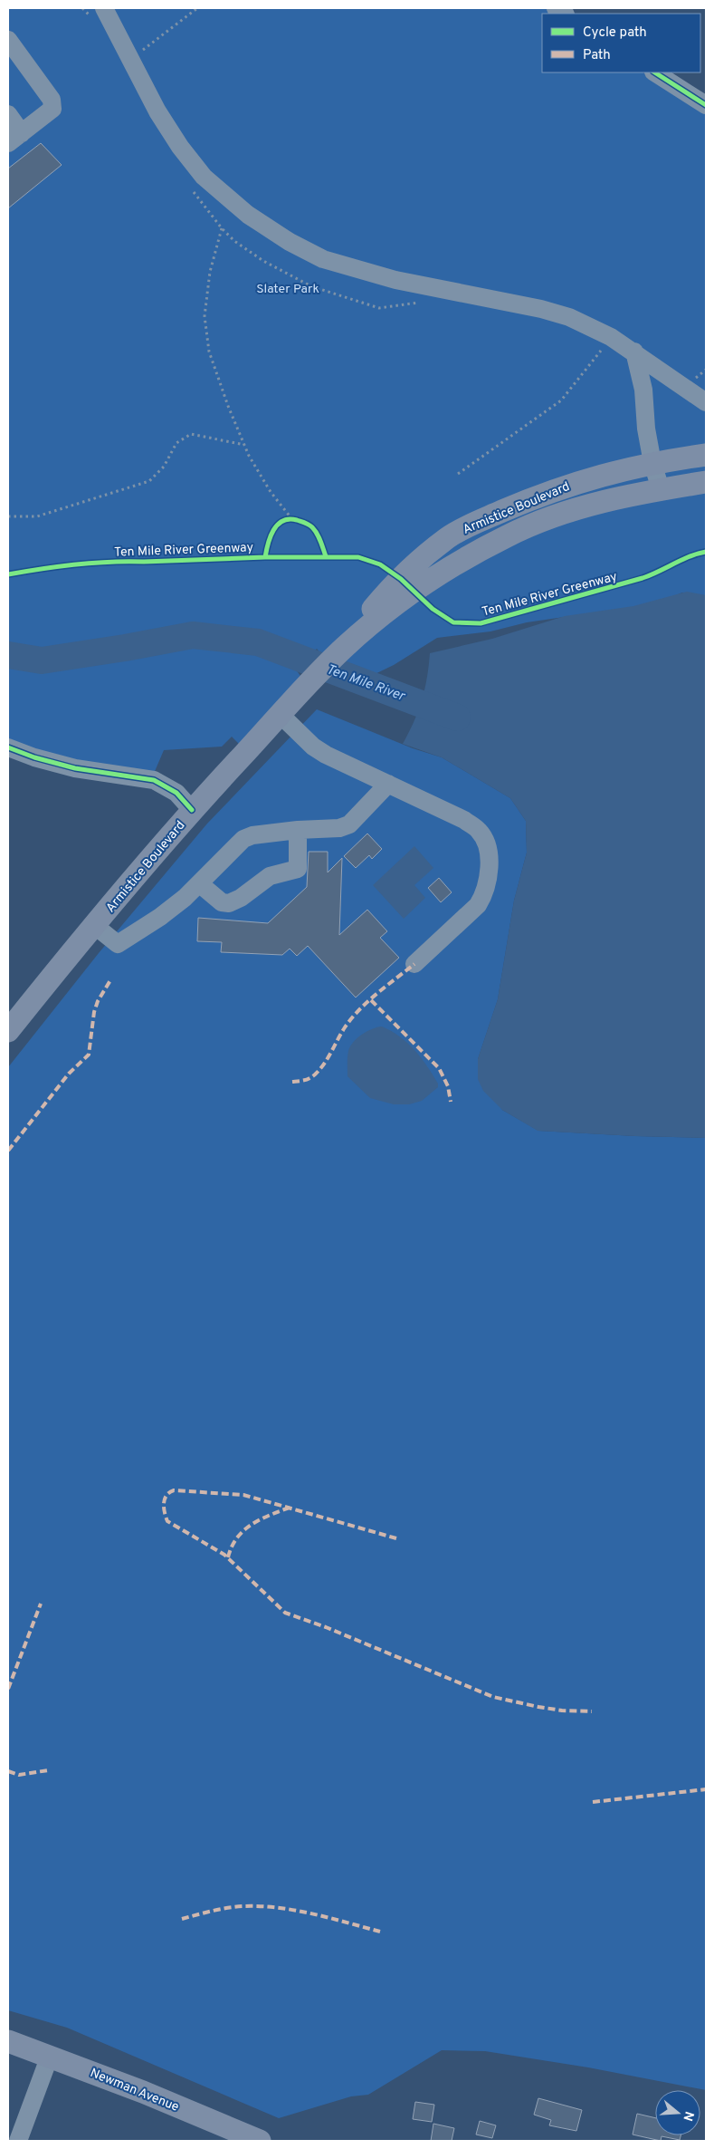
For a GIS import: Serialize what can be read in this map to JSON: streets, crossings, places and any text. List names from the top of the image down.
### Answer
{
  "streets": {
    "main road": ["Armistice Boulevard", "Newman Avenue"],
    "cycle path": ["Ten Mile River Greenway"]
  },
  "water": ["Ten Mile River"],
  "parks": ["Slater Park"],
  "legend": ["Cycle path", "Path"],
  "north": "right"
}
